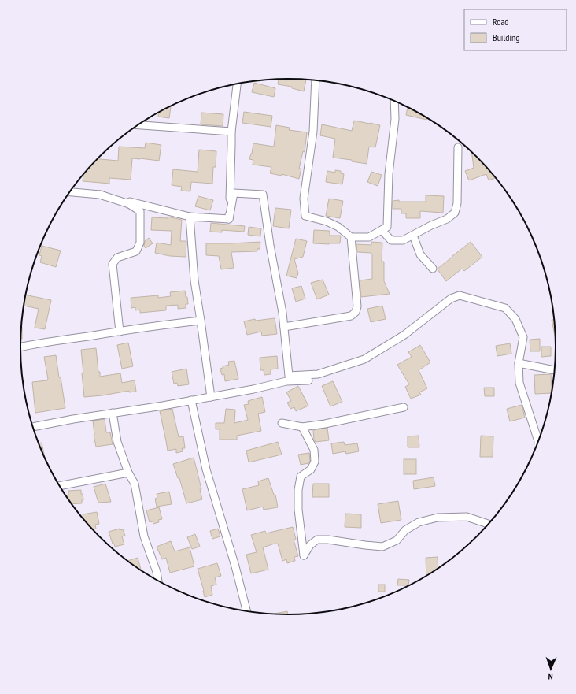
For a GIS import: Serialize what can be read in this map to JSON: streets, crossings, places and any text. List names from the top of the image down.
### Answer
{
  "legend": ["Road", "Building"],
  "north": "bottom"
}
